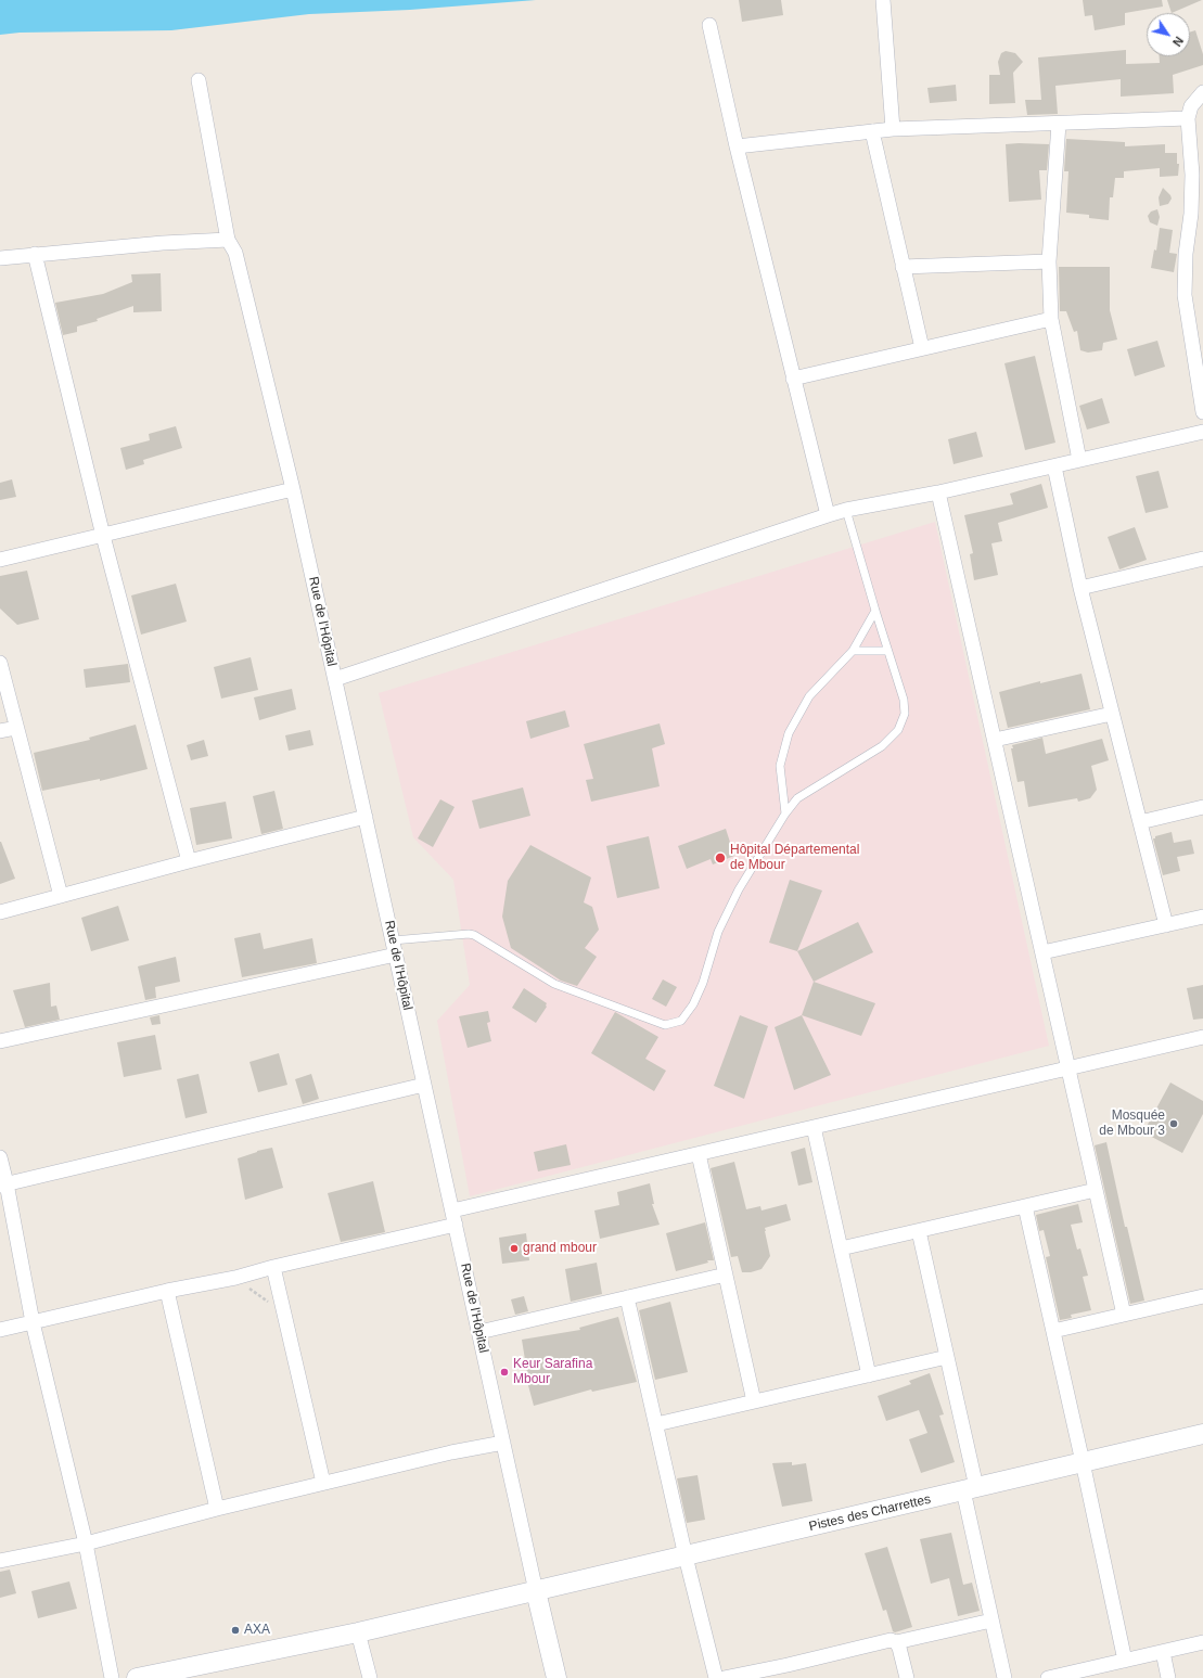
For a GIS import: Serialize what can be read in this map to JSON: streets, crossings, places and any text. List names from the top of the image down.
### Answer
{
  "streets": {
    "main road": ["Rue de l'Hôpital", "Pistes des Charrettes"]
  },
  "crossings": [
    ["Rue de l'Hôpital", "Pistes des Charrettes"]
  ],
  "places": [
    "Hôpital Départemental de Mbour",
    "Mosquée de Mbour 3",
    "grand mbour",
    "Keur Sarafina Mbour",
    "AXA"
  ],
  "north": "bottom right"
}
